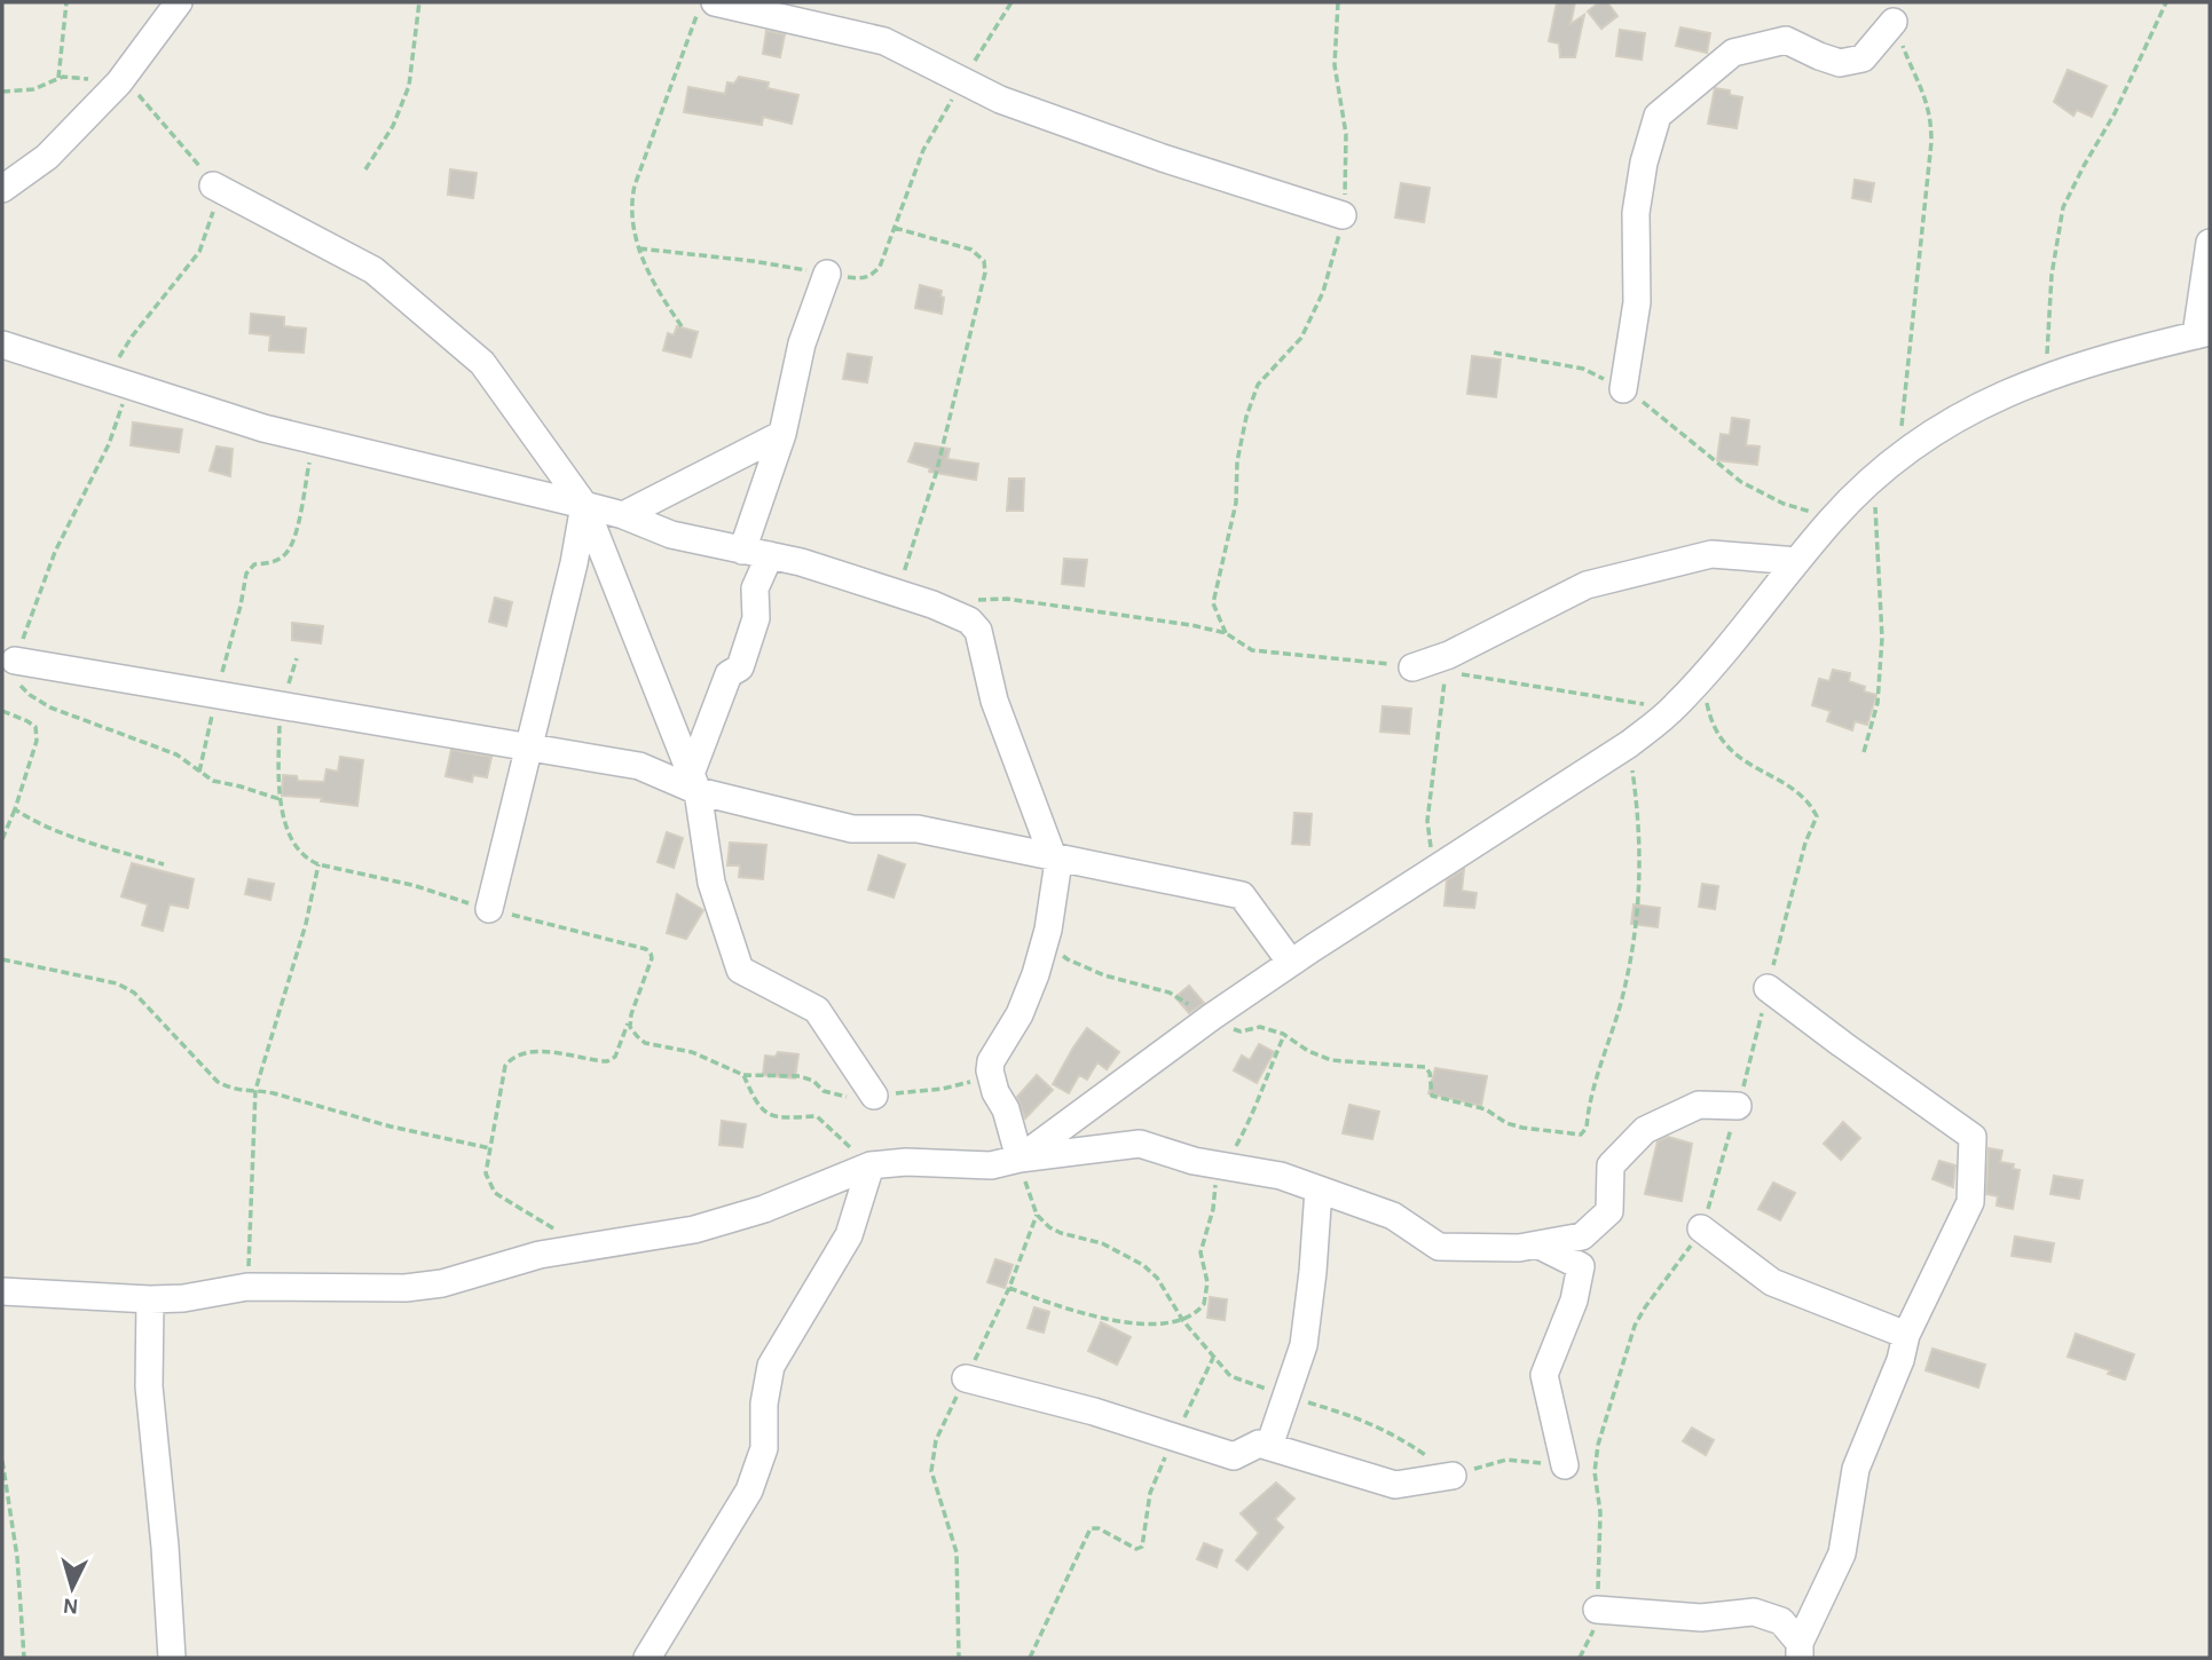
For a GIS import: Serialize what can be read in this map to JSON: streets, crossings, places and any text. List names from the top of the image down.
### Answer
{
  "north": "bottom"
}
